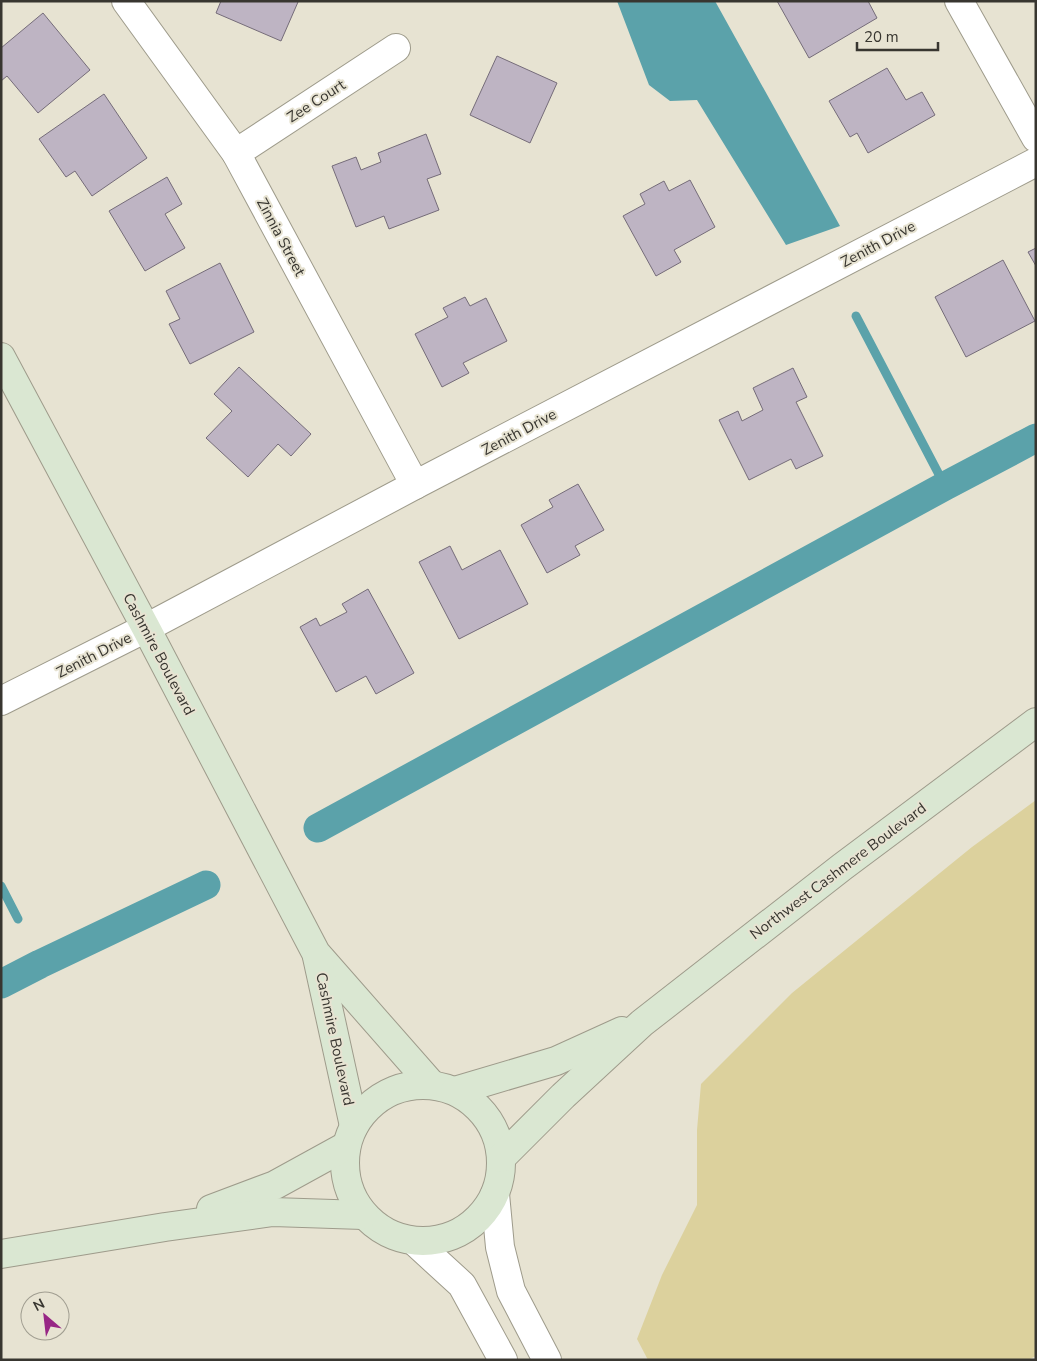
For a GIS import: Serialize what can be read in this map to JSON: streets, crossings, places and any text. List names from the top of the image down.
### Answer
{
  "streets": {
    "street": [
      "Zee Court",
      "Zinnia Street",
      "Zenith Drive",
      "Cashmire Boulevard",
      "Northwest Cashmere Boulevard"
    ]
  },
  "crossings": [
    ["Zee Court", "Zinnia Street"],
    ["Zinnia Street", "Zenith Drive"],
    ["Zenith Drive", "Cashmire Boulevard"],
    ["Cashmire Boulevard", "Northwest Cashmere Boulevard"]
  ],
  "scale_bar": "20 m",
  "north": "top left"
}
